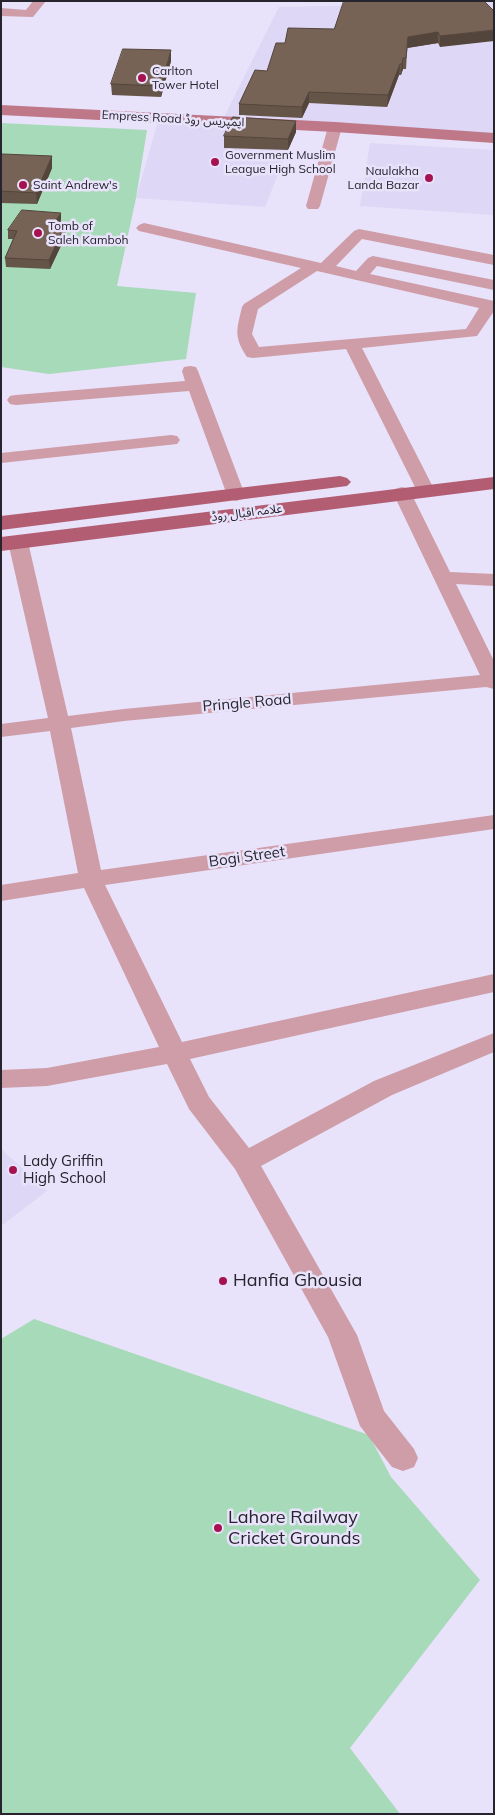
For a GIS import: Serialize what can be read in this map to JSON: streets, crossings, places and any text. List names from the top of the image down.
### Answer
{
  "streets": {
    "main road": ["Empress Road ایمپریس روڈ", "علامہ اقبال روڈ"],
    "street": ["Pringle Road", "Bogi Street"]
  },
  "places": [
    "Carlton Tower Hotel",
    "Government Muslim League High School",
    "Naulakha Landa Bazar",
    "Saint Andrew's",
    "Tomb of Saleh Kamboh",
    "Lady Griffin High School",
    "Hanfia Ghousia",
    "Lahore Railway Cricket Grounds"
  ]
}
